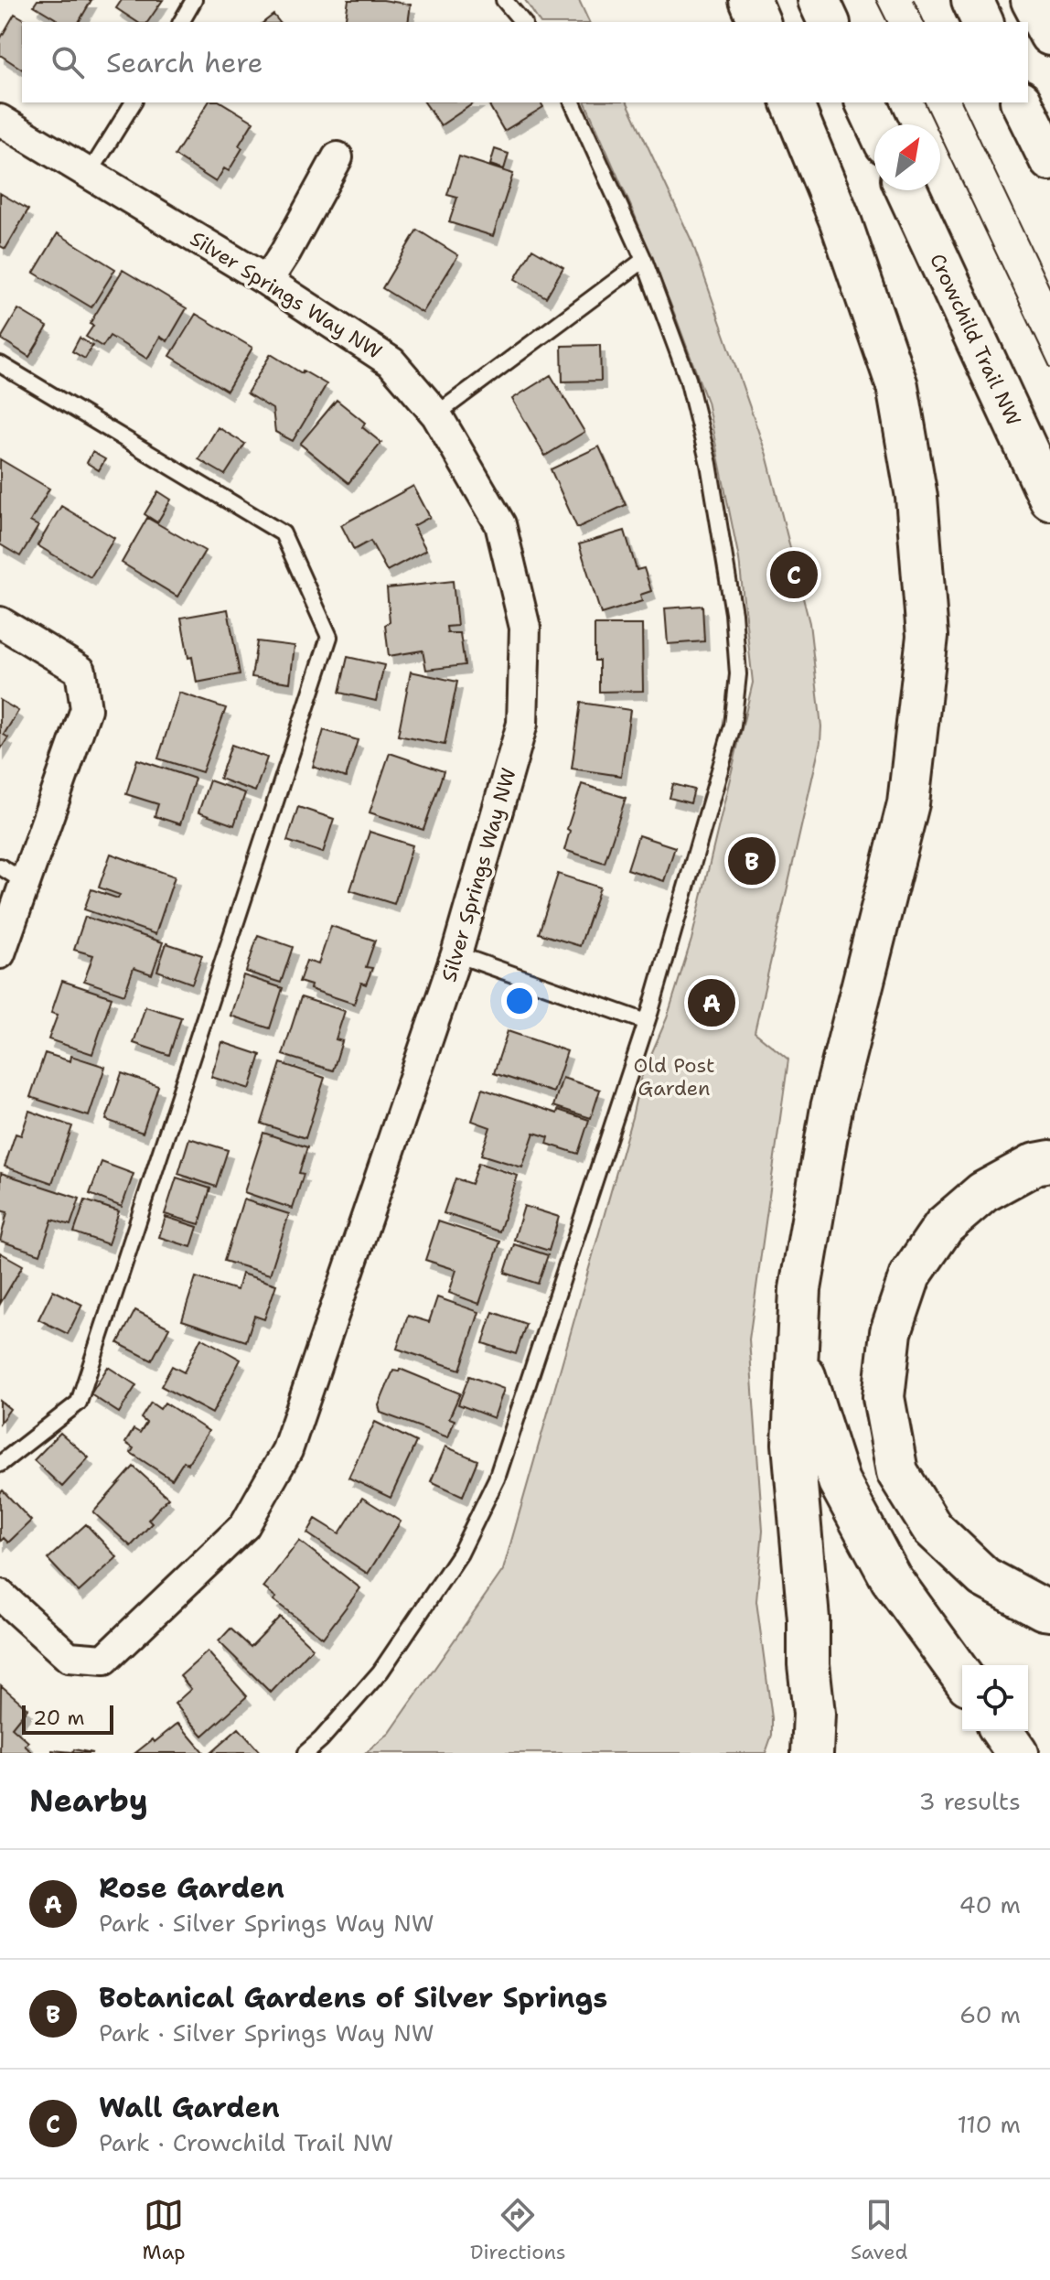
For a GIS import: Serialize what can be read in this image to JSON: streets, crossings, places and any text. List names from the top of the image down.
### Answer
{
  "streets": {
    "highway": ["Crowchild Trail NW"],
    "street": ["Silver Springs Way NW"]
  },
  "parks": ["Old Post Garden"],
  "scale_bar": "20 m",
  "north": "top right",
  "page": {
    "search": "Search here",
    "pins": ["C", "B", "A"],
    "scale": "20 m",
    "heading": ["Nearby", "3 results"],
    "list": [
      {
        "mark": "A",
        "name": "Rose Garden",
        "note": "Park · Silver Springs Way NW",
        "value": "40 m"
      },
      {
        "mark": "B",
        "name": "Botanical Gardens of Silver Springs",
        "note": "Park · Silver Springs Way NW",
        "value": "60 m"
      },
      {
        "mark": "C",
        "name": "Wall Garden",
        "note": "Park · Crowchild Trail NW",
        "value": "110 m"
      }
    ],
    "nav": ["Map", "Directions", "Saved"]
  }
}
